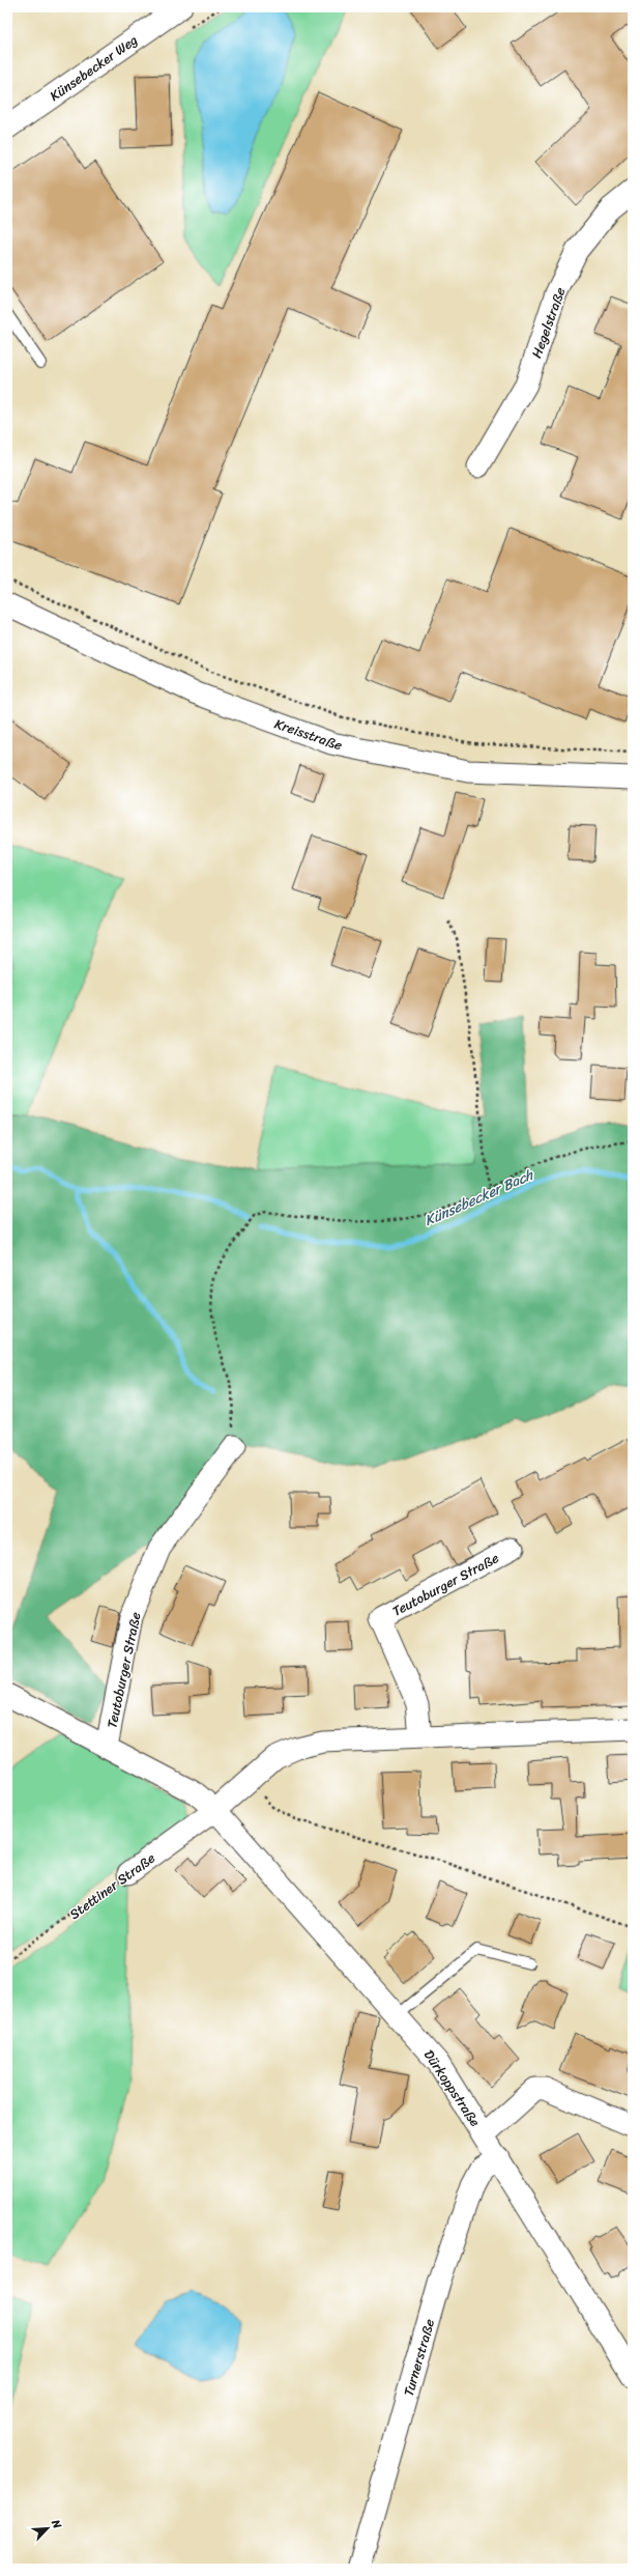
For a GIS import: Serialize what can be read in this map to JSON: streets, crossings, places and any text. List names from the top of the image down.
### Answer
{
  "streets": {
    "street": [
      "Künsebecker Weg",
      "Hegelstraße",
      "Kreisstraße",
      "Teutoburger Straße",
      "Stettiner Straße",
      "Dürkoppstraße",
      "Turnerstraße"
    ]
  },
  "crossings": [
    ["Teutoburger Straße", "Stettiner Straße"],
    ["Teutoburger Straße", "Dürkoppstraße"],
    ["Stettiner Straße", "Dürkoppstraße"],
    ["Dürkoppstraße", "Turnerstraße"]
  ],
  "water": ["Künsebecker Bach"],
  "north": "top right"
}
